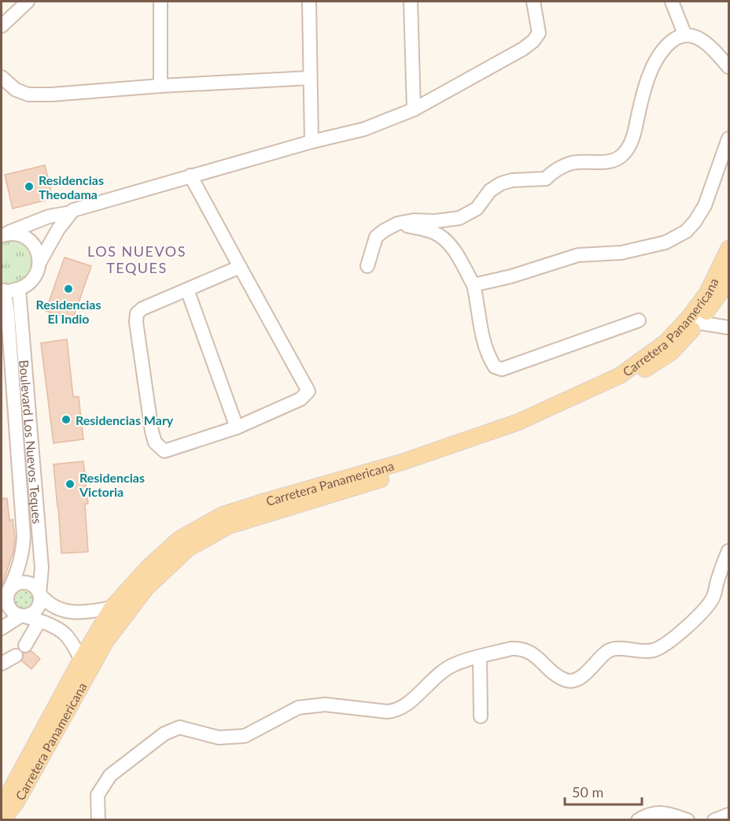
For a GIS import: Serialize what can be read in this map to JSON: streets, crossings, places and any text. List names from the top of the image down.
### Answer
{
  "streets": {
    "main road": ["Carretera Panamericana"],
    "street": ["Boulevard Los Nuevos Teques"]
  },
  "districts": ["LOS NUEVOS TEQUES"],
  "places": [
    "Residencias Theodama",
    "Residencias El Indio",
    "Residencias Mary",
    "Residencias Victoria"
  ],
  "scale_bar": "50 m"
}
